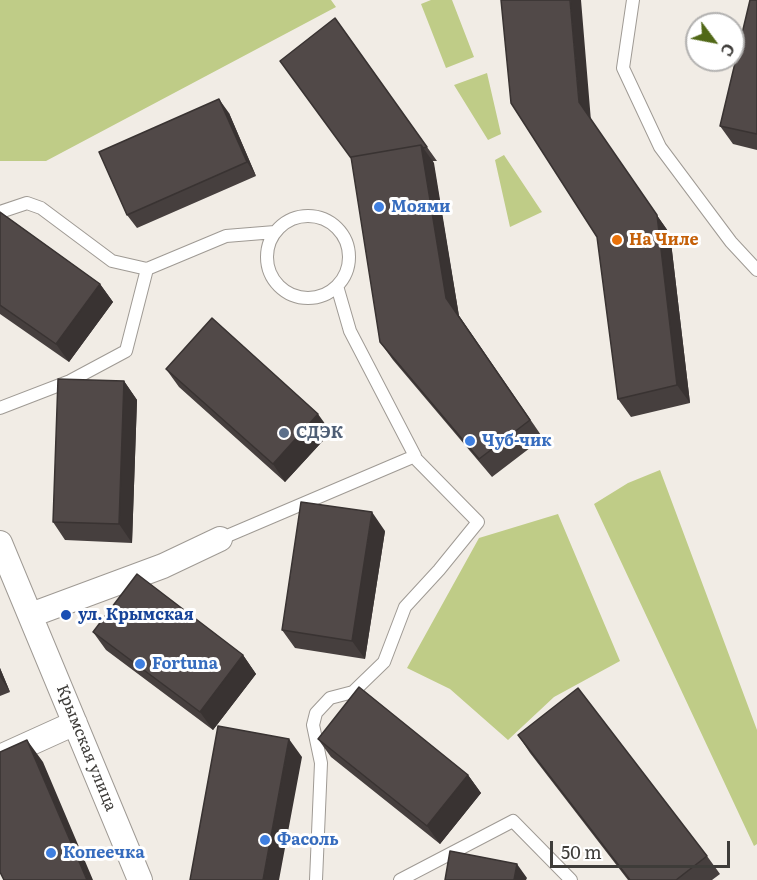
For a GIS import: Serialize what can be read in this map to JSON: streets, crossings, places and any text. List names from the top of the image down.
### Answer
{
  "streets": {
    "street": ["Крымская улица"]
  },
  "places": [
    "Моями",
    "На Чиле",
    "СДЭК",
    "Чуб-чик",
    "ул. Крымская",
    "Fortuna",
    "Фасоль",
    "Копеечка"
  ],
  "scale_bar": "50 m",
  "north": "bottom right"
}
